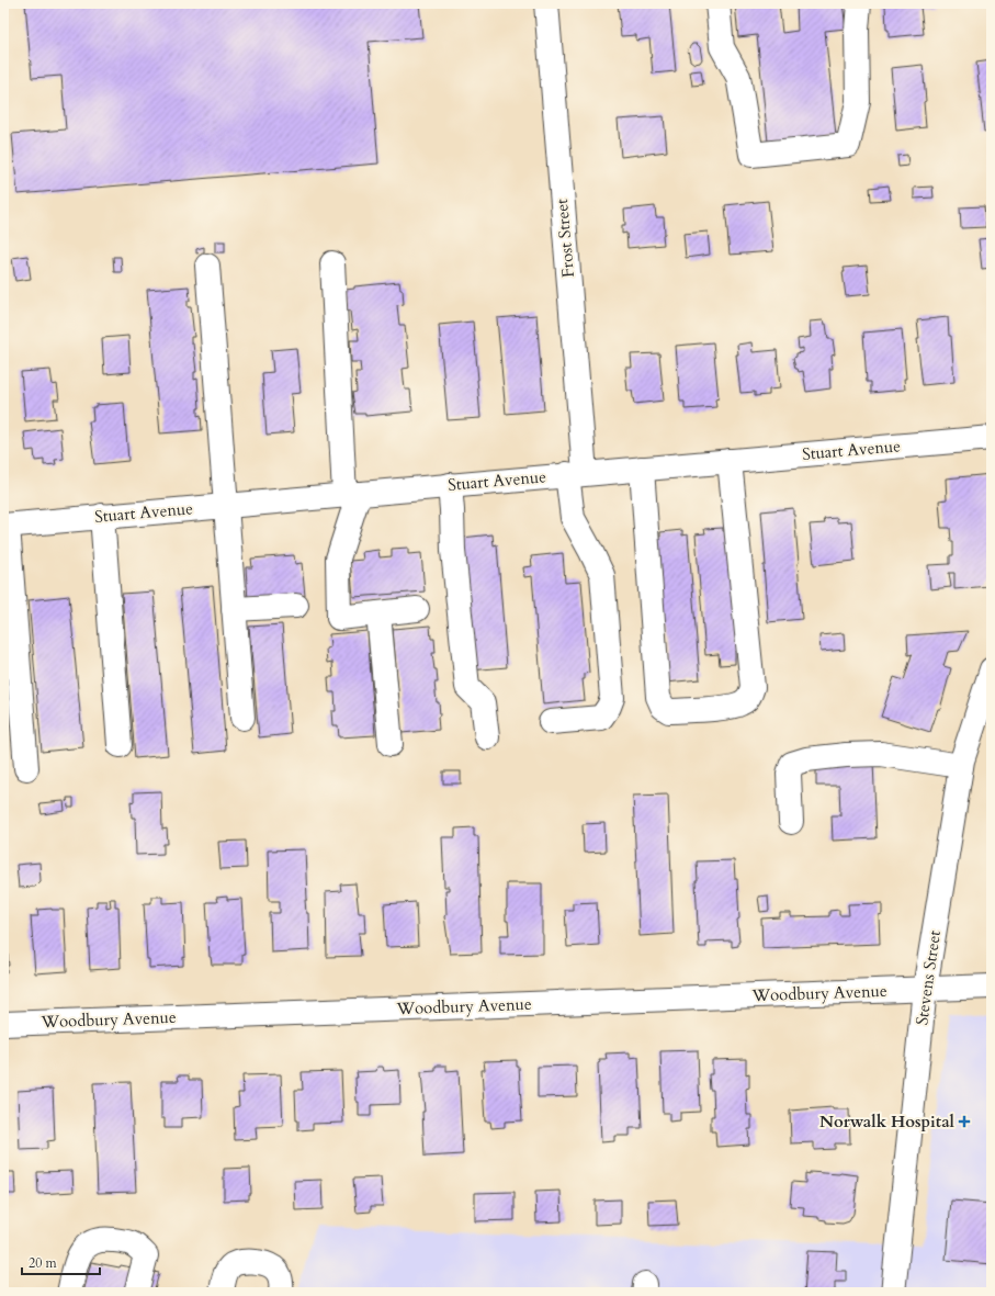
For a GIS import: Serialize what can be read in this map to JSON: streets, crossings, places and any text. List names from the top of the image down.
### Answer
{
  "streets": {
    "street": [
      "Frost Street",
      "Stuart Avenue",
      "Stevens Street",
      "Woodbury Avenue"
    ]
  },
  "crossings": [
    ["Frost Street", "Stuart Avenue"],
    ["Stevens Street", "Woodbury Avenue"]
  ],
  "places": {
    "health": ["Norwalk Hospital"]
  },
  "scale_bar": "20 m"
}
